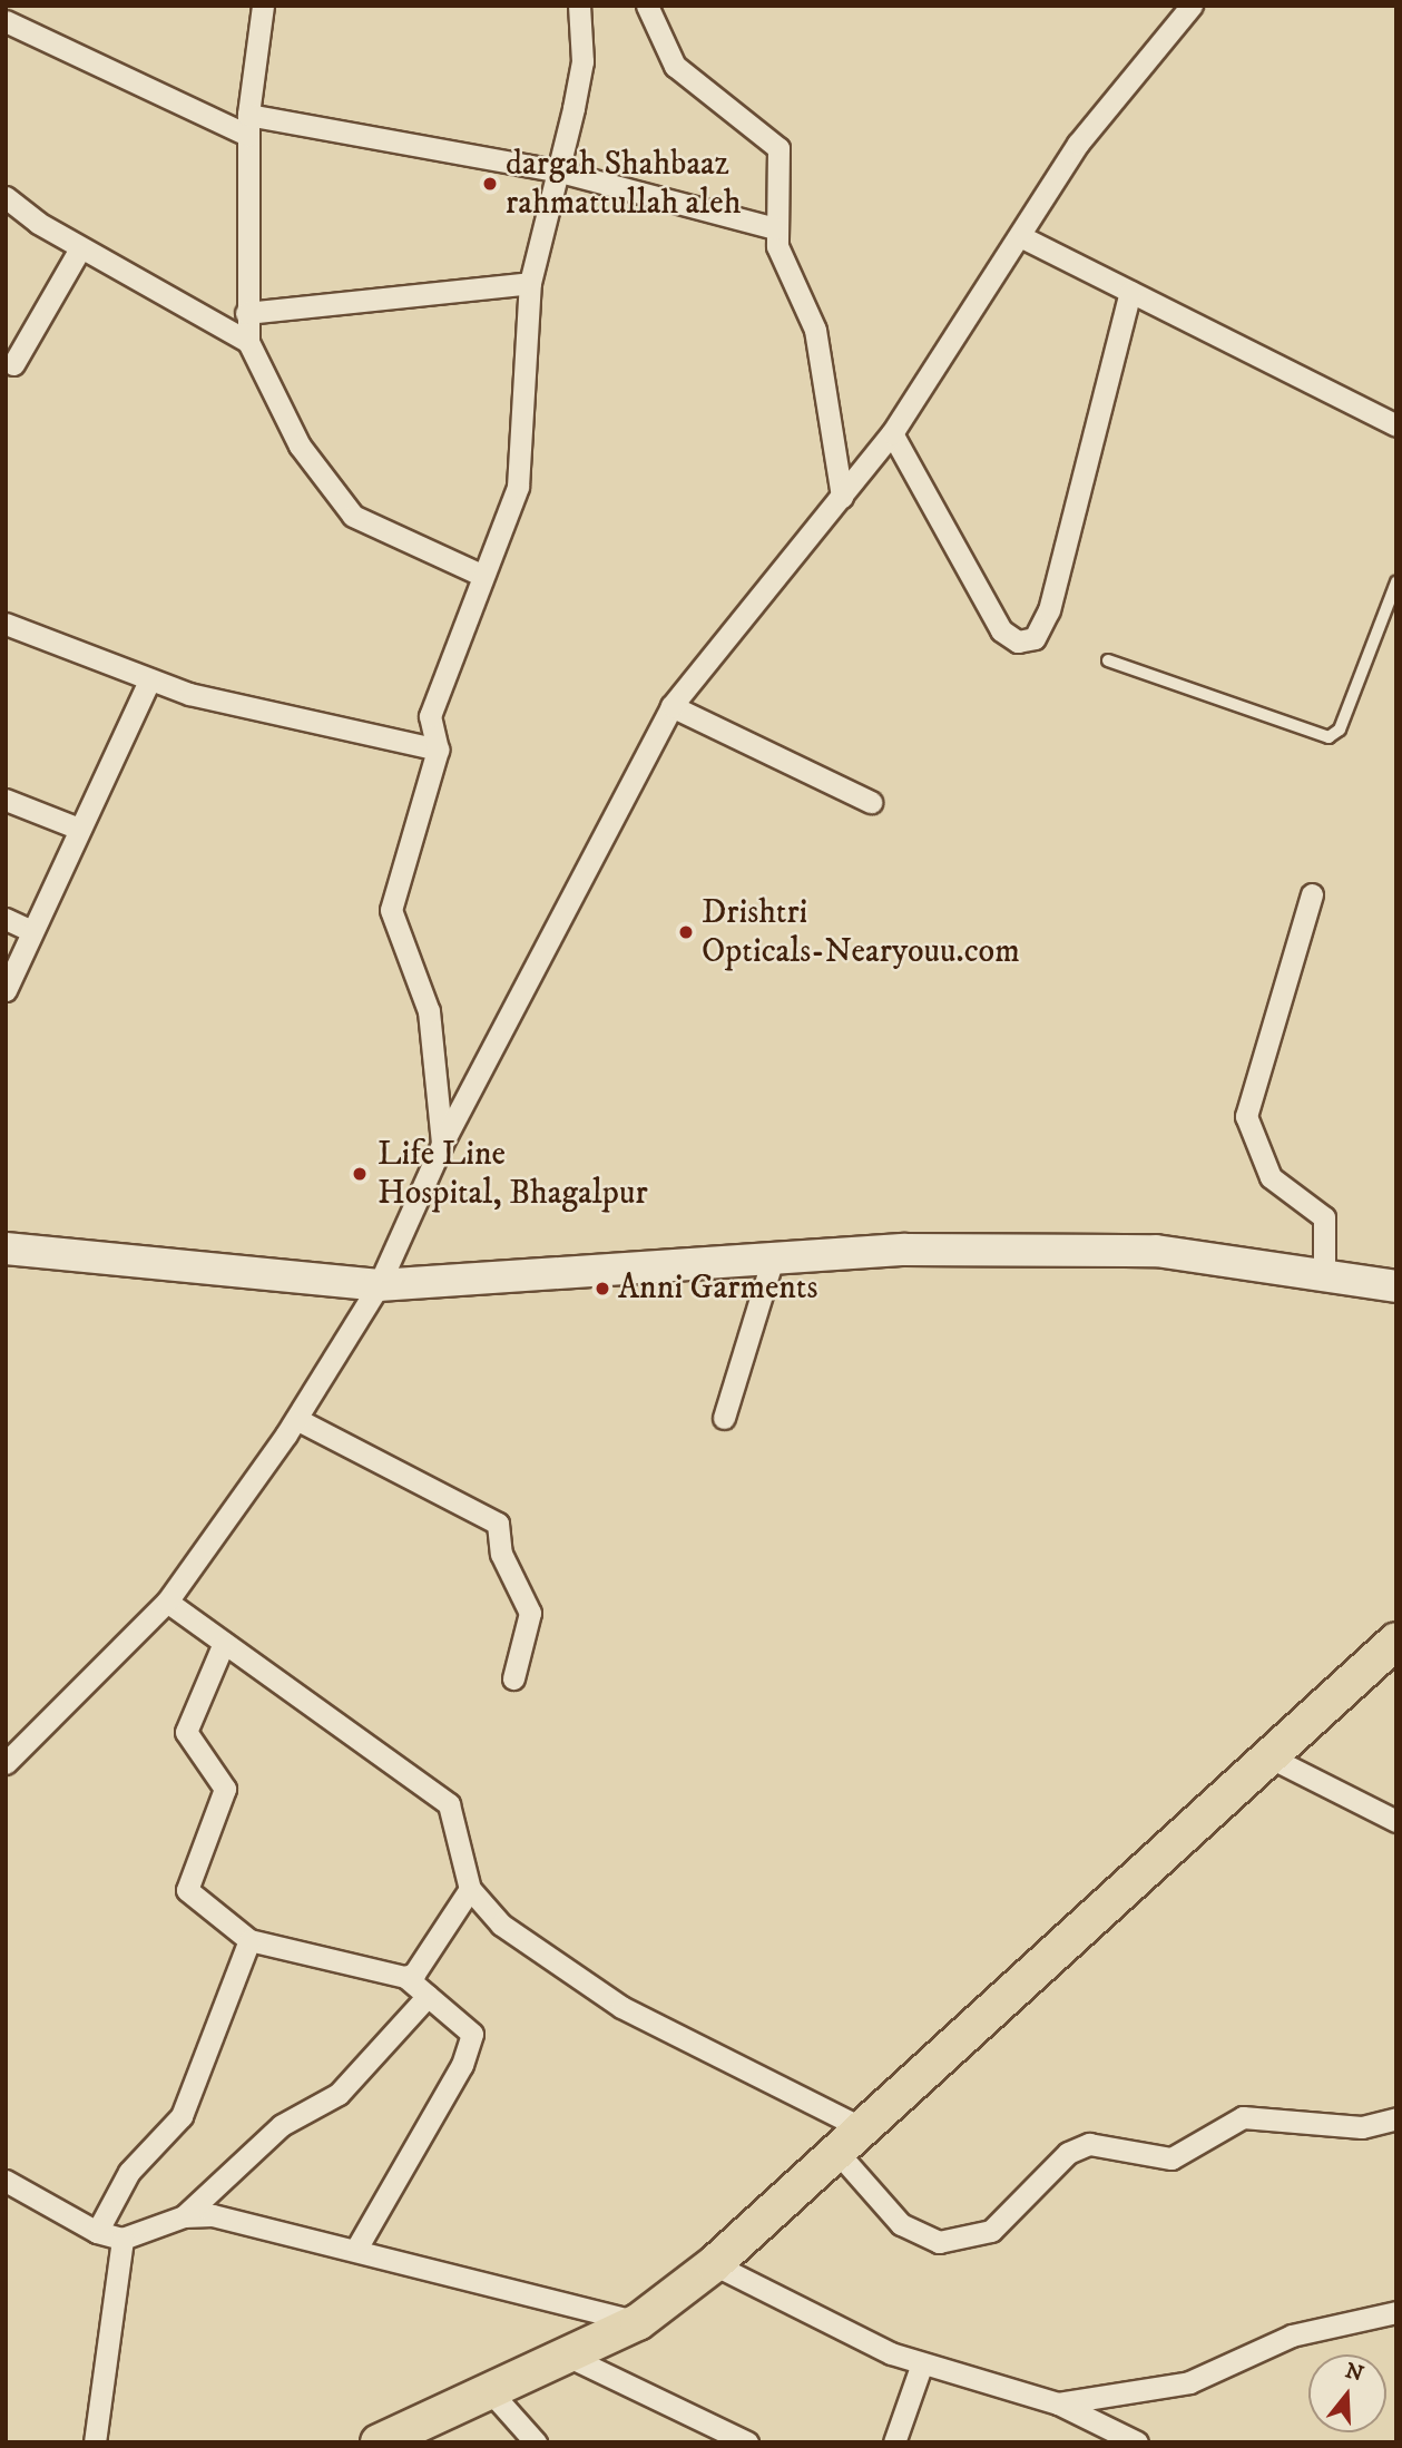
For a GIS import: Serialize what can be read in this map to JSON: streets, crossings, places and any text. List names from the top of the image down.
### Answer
{
  "places": [
    "dargah Shahbaaz rahmattullah aleh",
    "Drishtri Opticals-Nearyouu.com",
    "Life Line Hospital, Bhagalpur",
    "Anni Garments"
  ],
  "north": "top"
}
